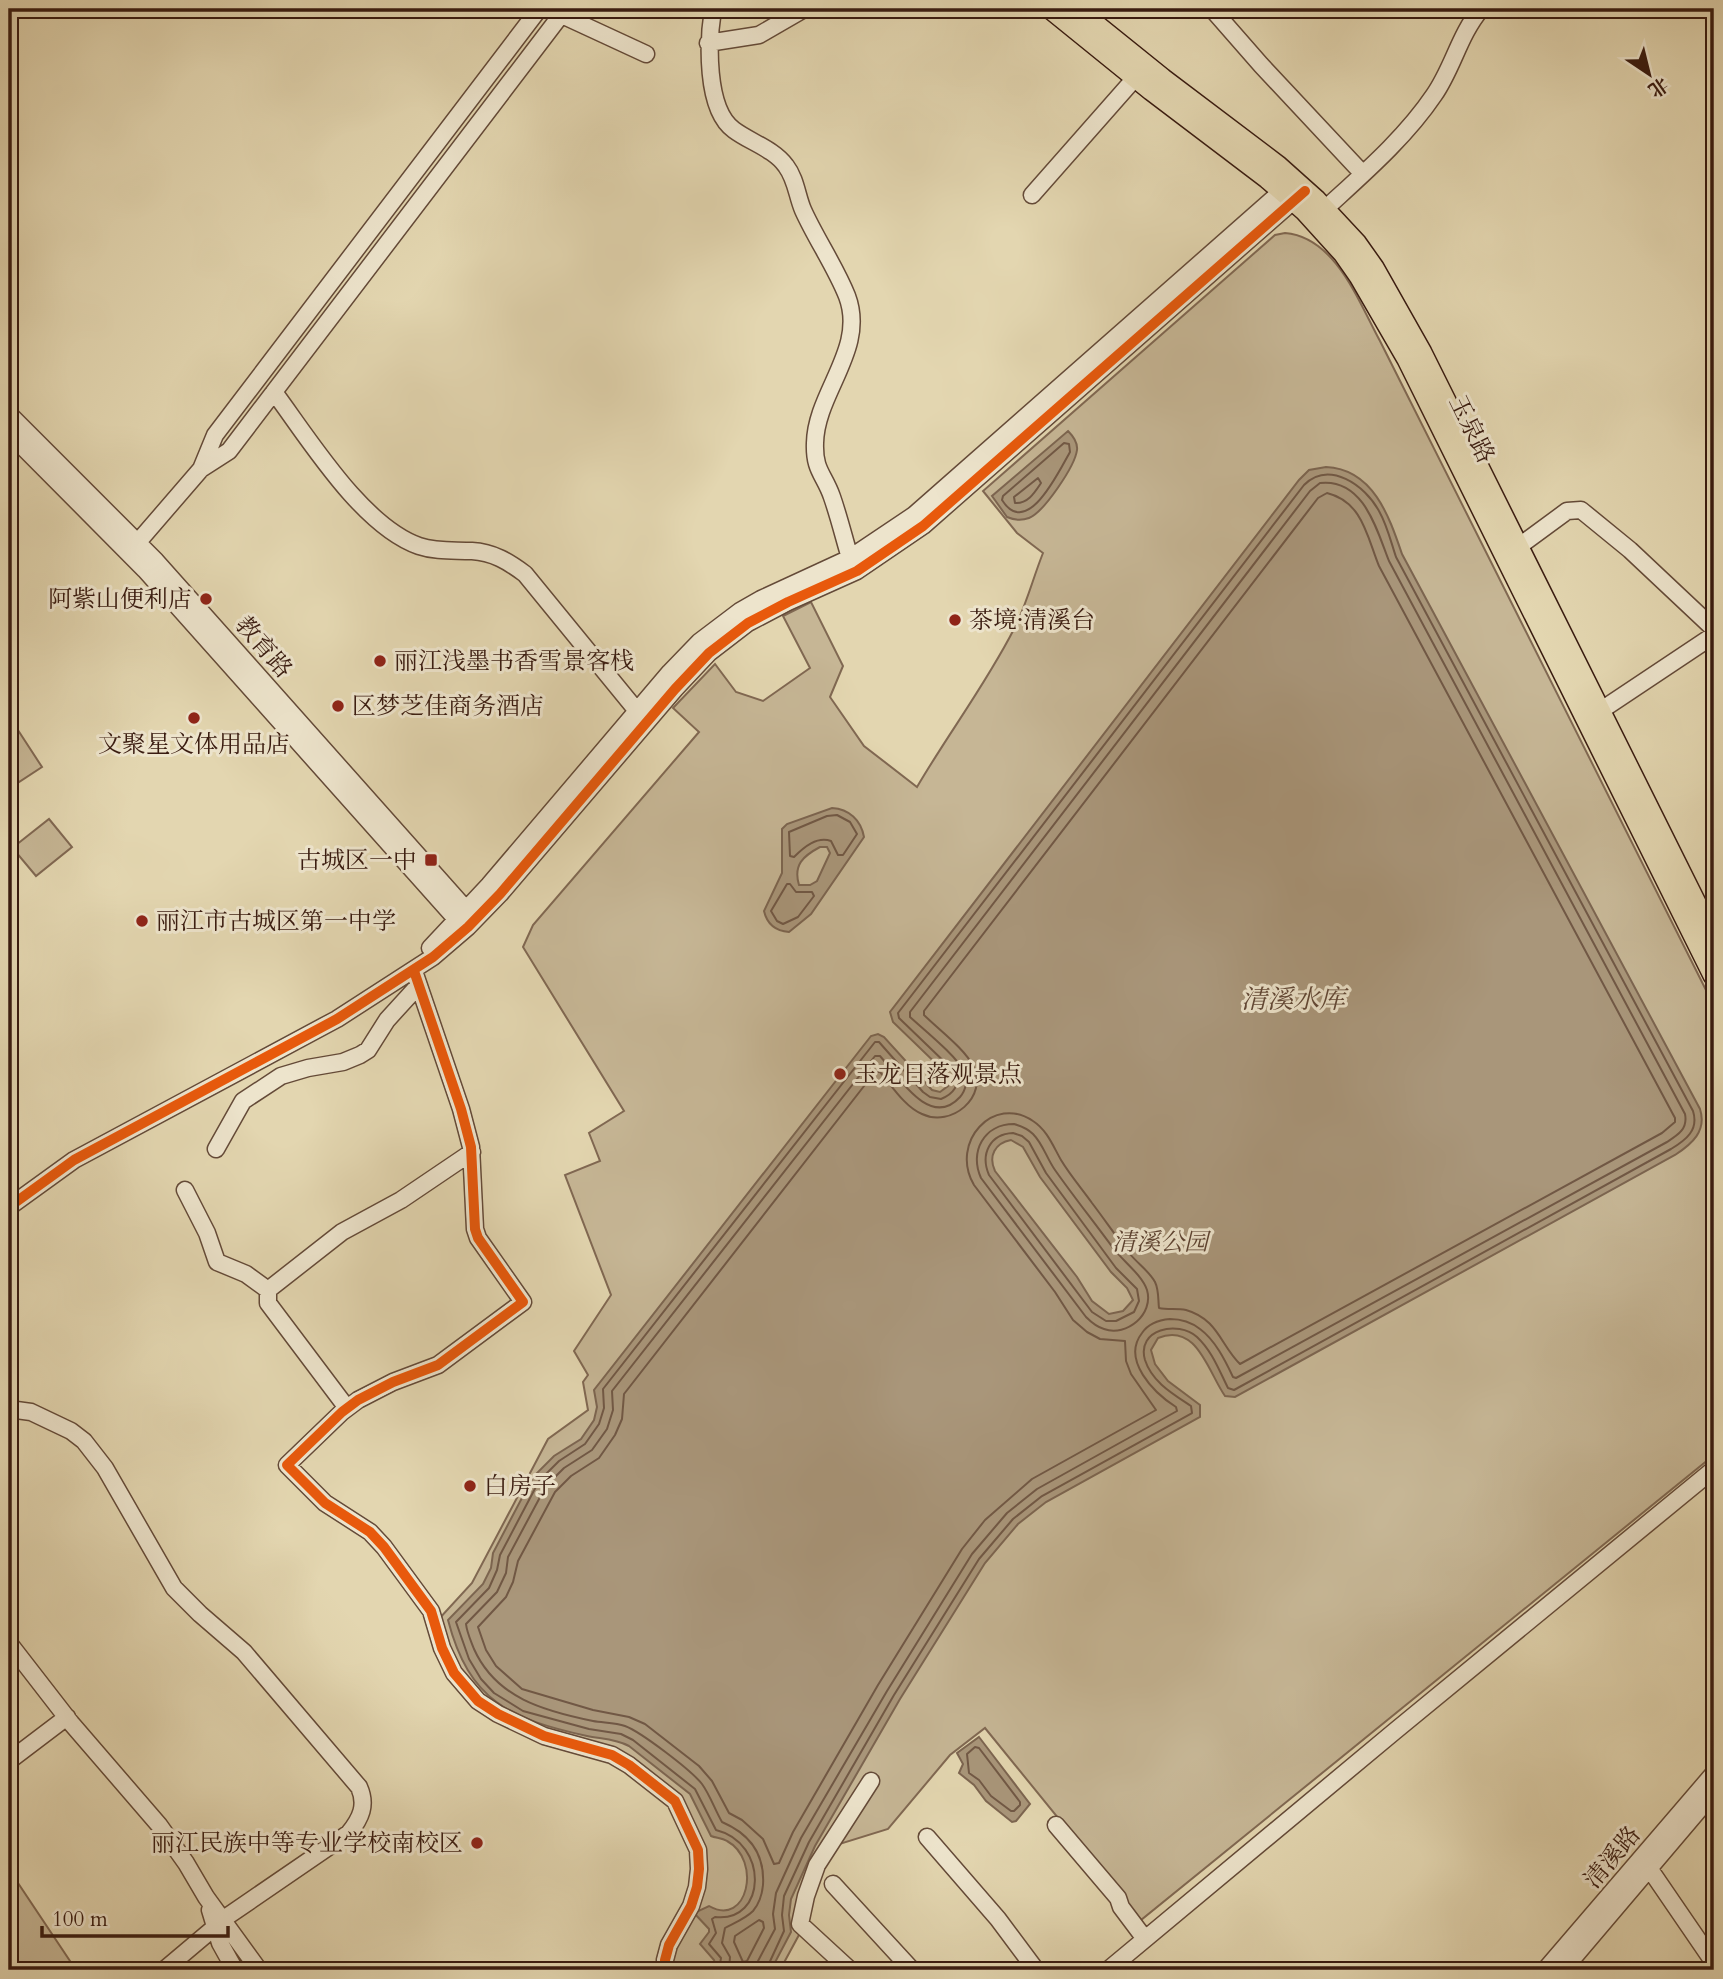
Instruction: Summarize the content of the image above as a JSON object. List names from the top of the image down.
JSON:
{
  "streets": {
    "main road": ["玉泉路"],
    "street": ["教育路", "清溪路"]
  },
  "water": ["清溪水库"],
  "parks": ["清溪公园"],
  "places": {
    "other": [
      "阿紫山便利店",
      "茶境·清溪台",
      "丽江浅墨书香雪景客栈",
      "区梦芝佳商务酒店",
      "文聚星文体用品店",
      "丽江市古城区第一中学",
      "玉龙日落观景点",
      "白房子",
      "丽江民族中等专业学校南校区"
    ],
    "transit": ["古城区一中"]
  },
  "scale_bar": "100 m",
  "north": "bottom right"
}
